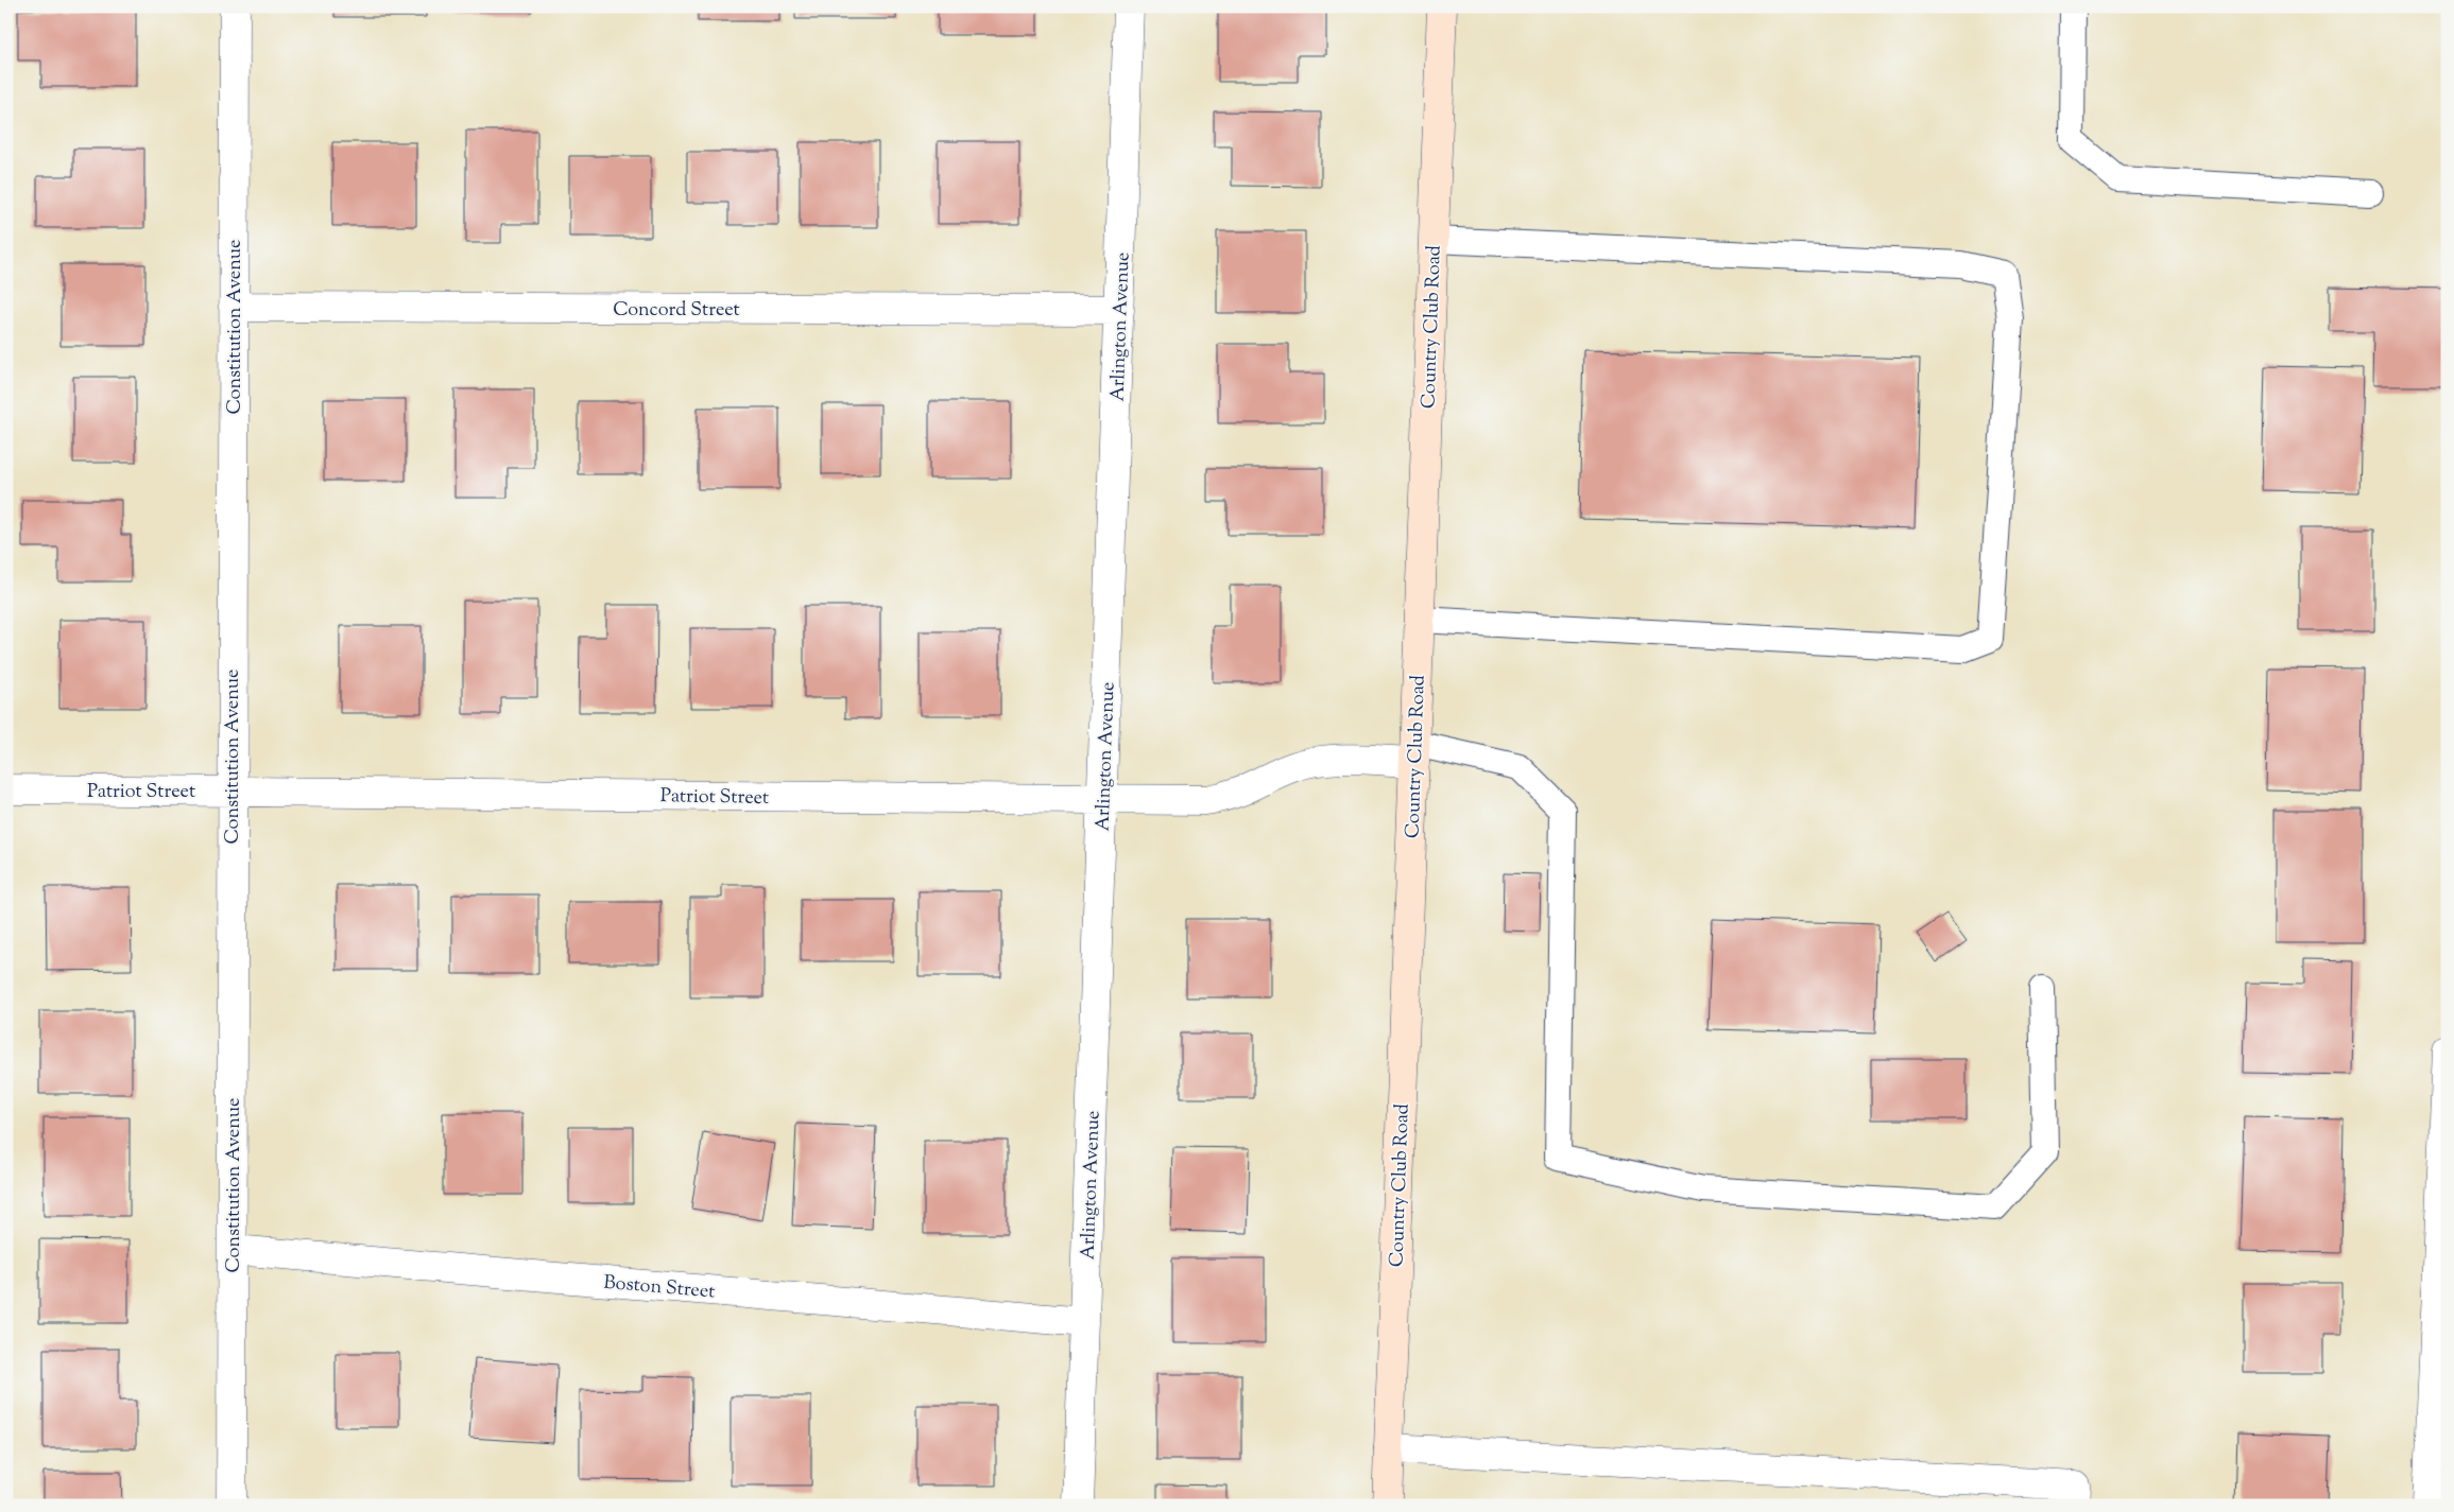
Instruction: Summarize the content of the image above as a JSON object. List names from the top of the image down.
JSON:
{
  "streets": {
    "street": [
      "Concord Street",
      "Constitution Avenue",
      "Arlington Avenue",
      "Country Club Road",
      "Patriot Street",
      "Boston Street"
    ]
  },
  "crossings": [
    ["Concord Street", "Constitution Avenue"],
    ["Concord Street", "Arlington Avenue"],
    ["Constitution Avenue", "Patriot Street"],
    ["Constitution Avenue", "Boston Street"],
    ["Arlington Avenue", "Patriot Street"],
    ["Arlington Avenue", "Boston Street"],
    ["Country Club Road", "Patriot Street"]
  ]
}
